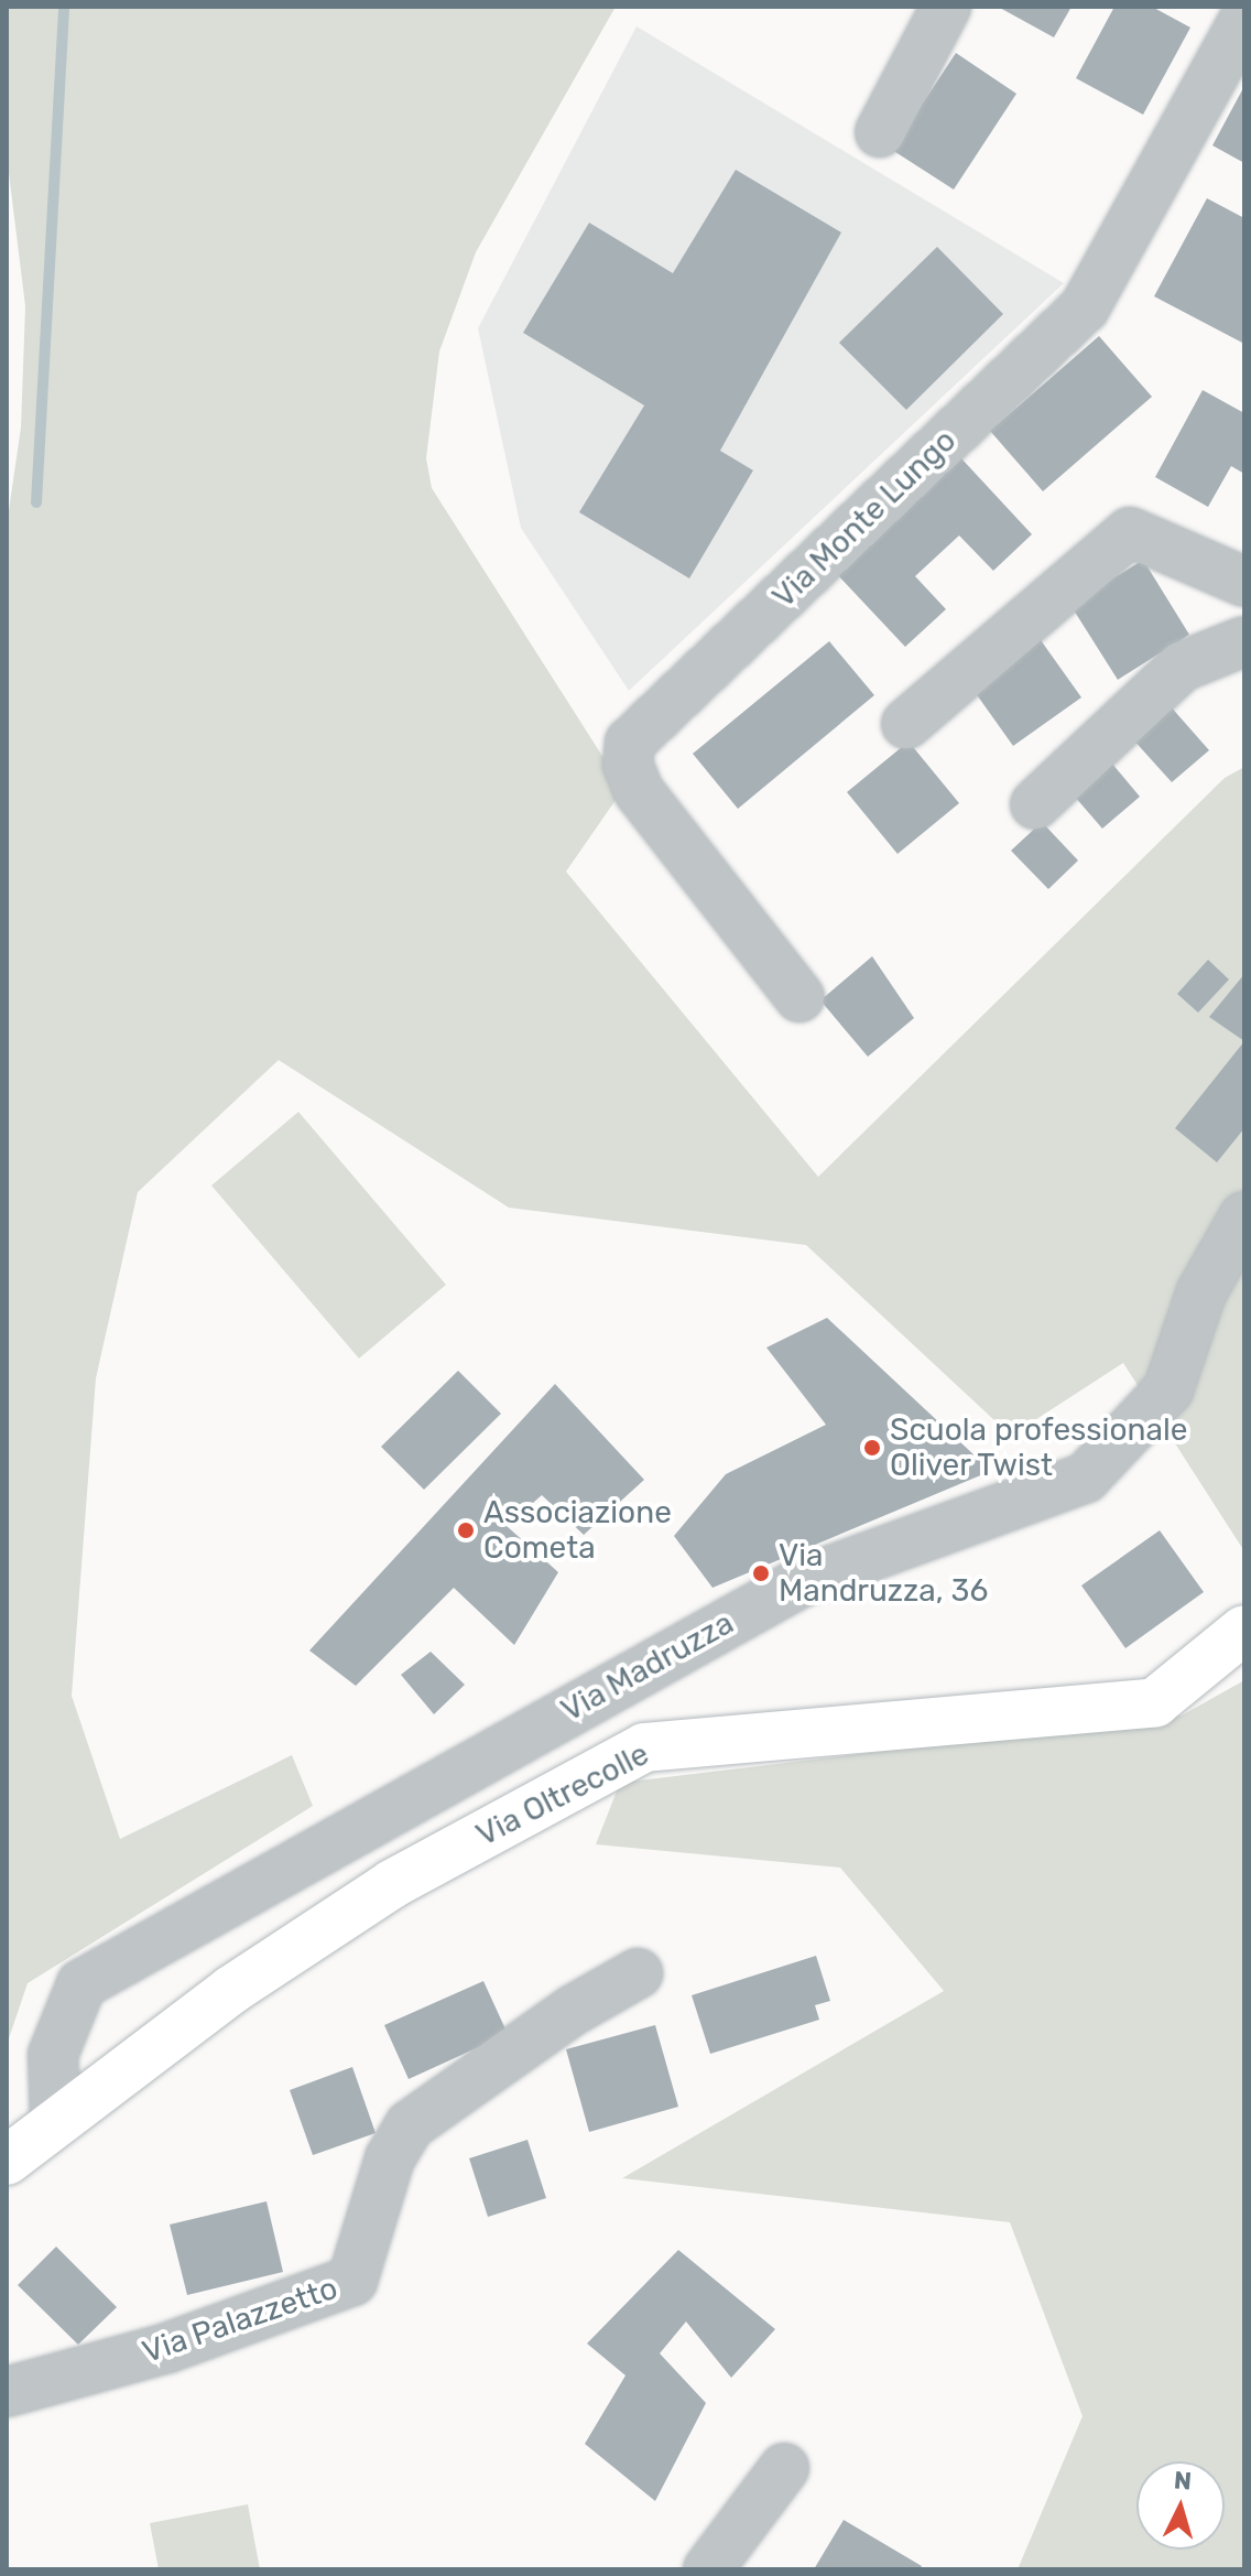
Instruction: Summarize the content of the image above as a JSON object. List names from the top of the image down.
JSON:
{
  "streets": {
    "main road": ["Via Oltrecolle"],
    "street": ["Via Monte Lungo", "Via Madruzza", "Via Palazzetto"]
  },
  "crossings": [
    ["Via Madruzza", "Via Oltrecolle"]
  ],
  "places": ["Scuola professionale Oliver Twist", "Associazione Cometa", "Via Mandruzza, 36"],
  "north": "top"
}
